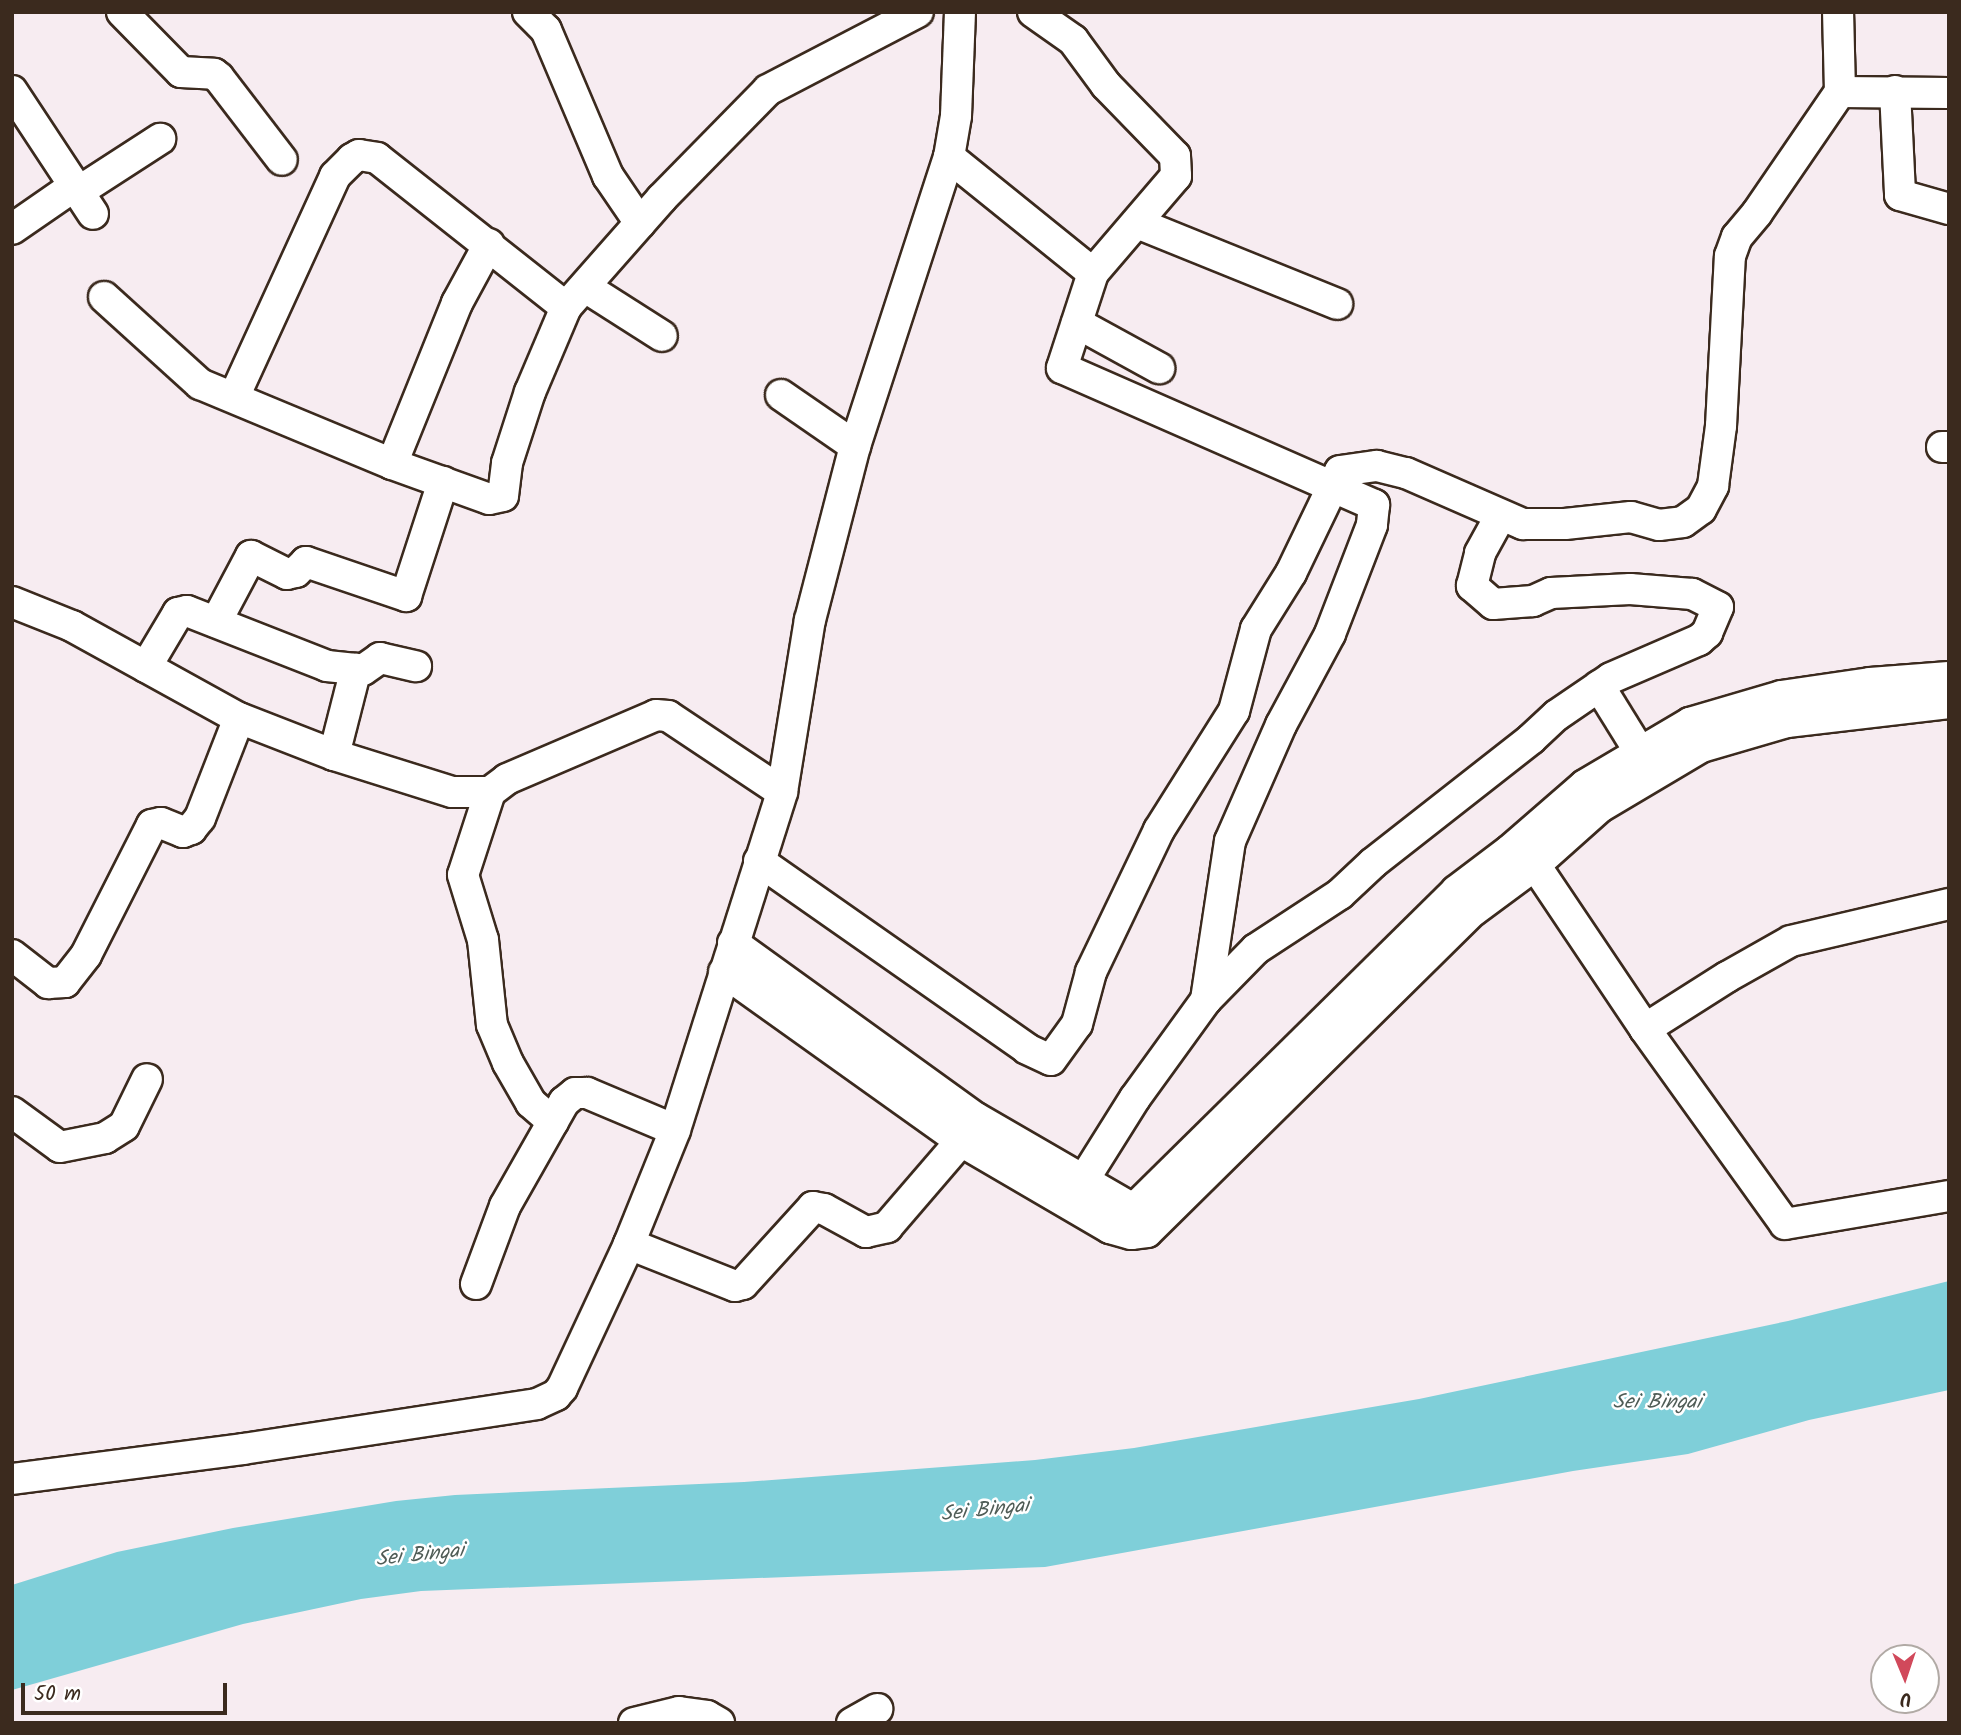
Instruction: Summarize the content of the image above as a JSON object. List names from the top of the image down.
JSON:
{
  "water": ["Sei Bingai"],
  "scale_bar": "50 m",
  "north": "bottom"
}
